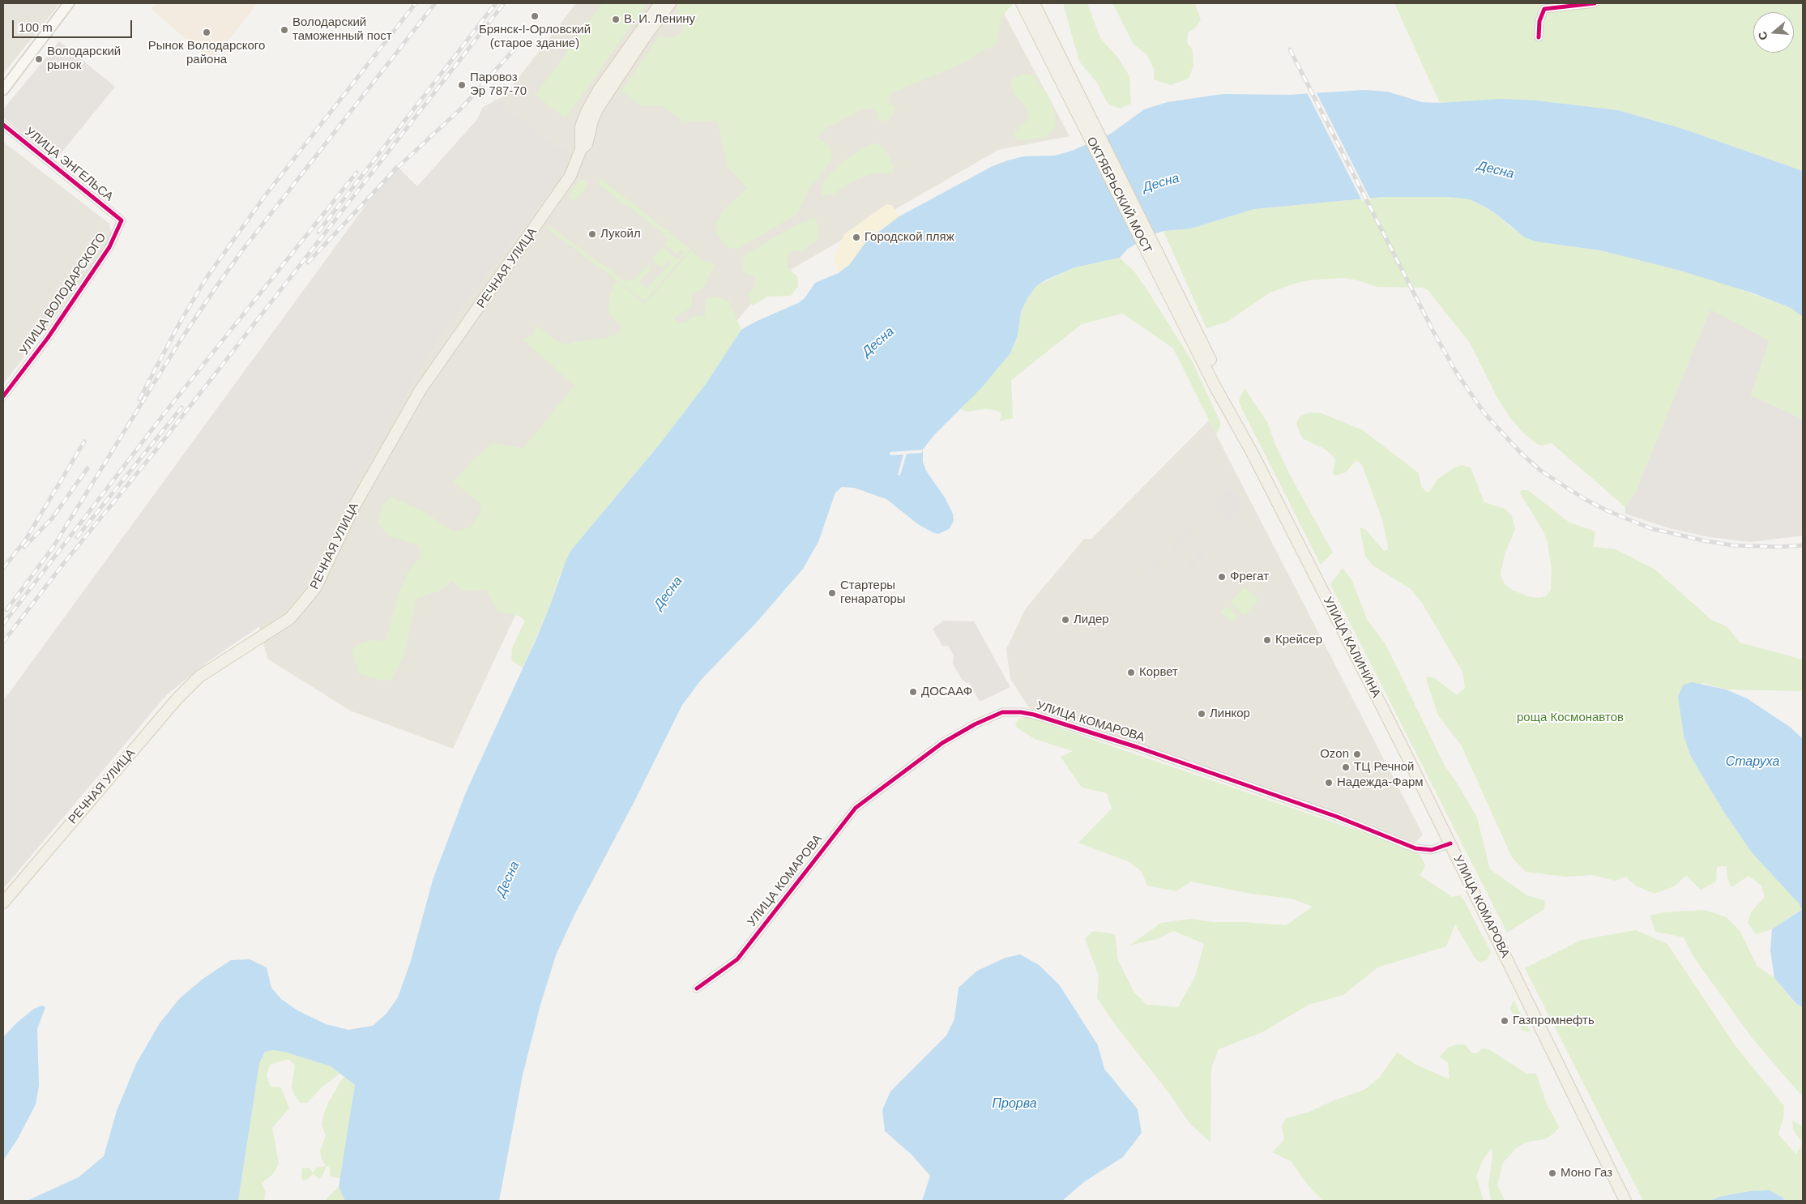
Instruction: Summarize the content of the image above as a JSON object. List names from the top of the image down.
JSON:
{
  "streets": {
    "main road": [
      "ОКТЯБРЬСКИЙ МОСТ",
      "РЕЧНАЯ УЛИЦА",
      "УЛИЦА КАЛИНИНА",
      "УЛИЦА КОМАРОВА"
    ],
    "street": ["УЛИЦА ЭНГЕЛЬСА", "УЛИЦА ВОЛОДАРСКОГО"]
  },
  "crossings": [
    ["УЛИЦА ЭНГЕЛЬСА", "УЛИЦА ВОЛОДАРСКОГО"],
    ["ОКТЯБРЬСКИЙ МОСТ", "УЛИЦА КАЛИНИНА"],
    ["УЛИЦА КАЛИНИНА", "УЛИЦА КОМАРОВА"]
  ],
  "water": ["Десна", "Старуха", "Прорва"],
  "parks": ["роща Космонавтов"],
  "places": [
    "Брянск-I-Орловский (старое здание)",
    "В. И. Ленину",
    "Володарский таможенный пост",
    "Рынок Володарского района",
    "Володарский рынок",
    "Паровоз Эр 787-70",
    "Лукойл",
    "Городской пляж",
    "Фрегат",
    "Стартеры генараторы",
    "Лидер",
    "Крейсер",
    "Корвет",
    "ДОСААФ",
    "Линкор",
    "Ozon",
    "ТЦ Речной",
    "Надежда-Фарм",
    "Газпромнефть",
    "Моно Газ"
  ],
  "scale_bar": "100 m",
  "north": "left"
}
